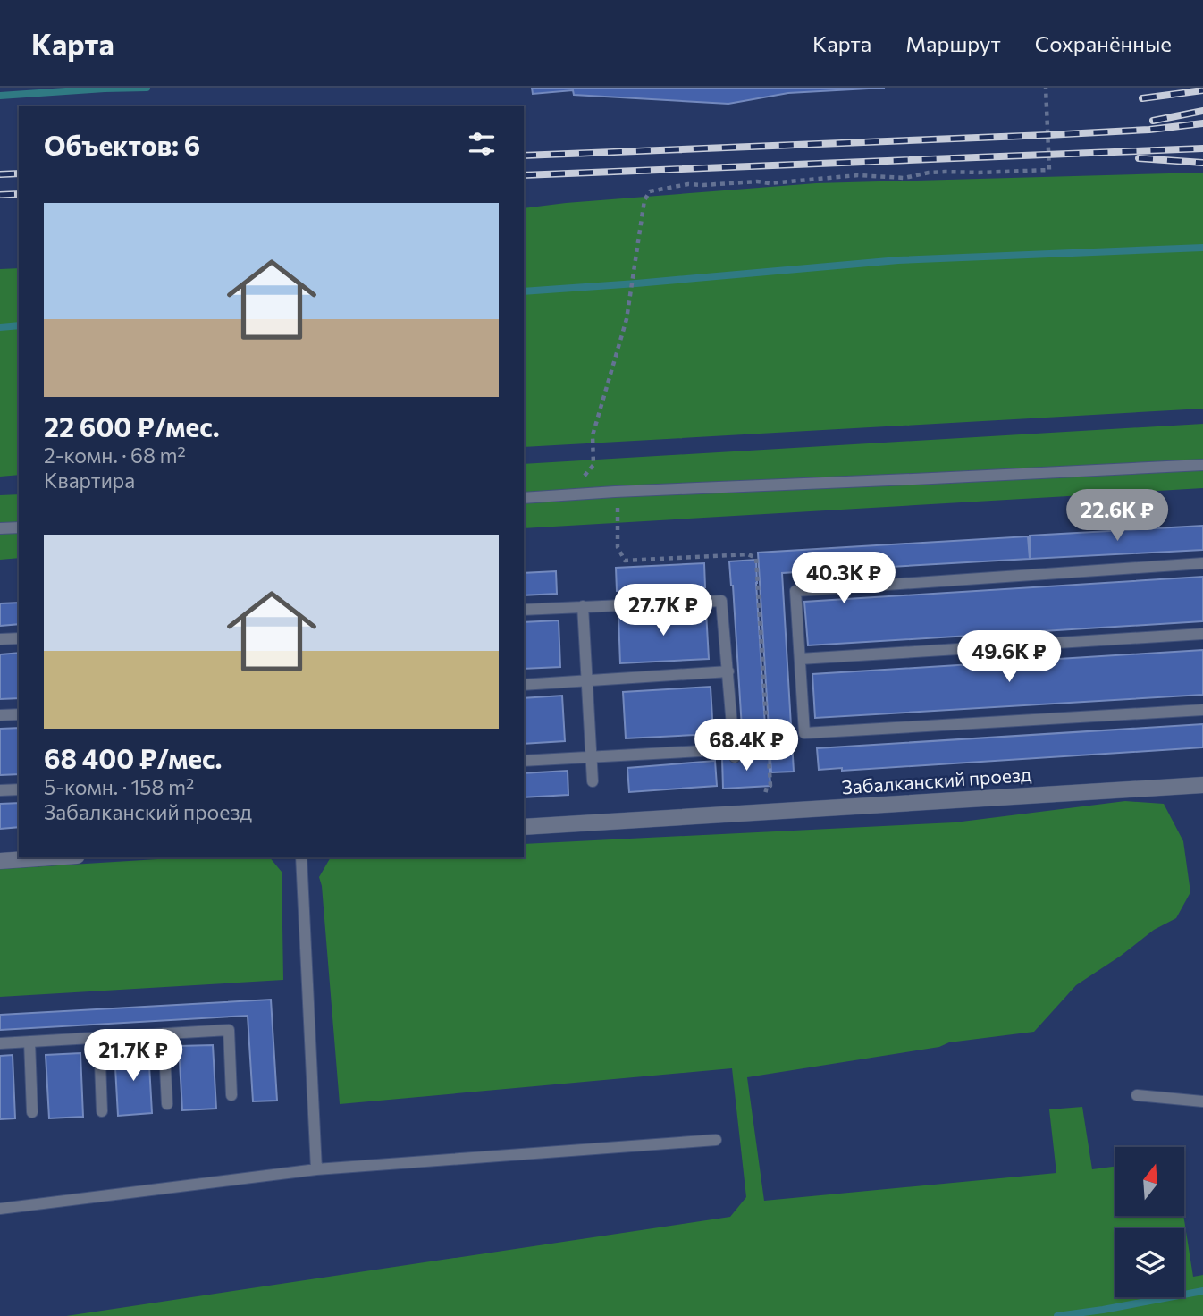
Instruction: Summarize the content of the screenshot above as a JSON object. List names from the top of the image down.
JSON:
{
  "streets": {
    "street": ["Забалканский проезд"]
  },
  "north": "top",
  "page": {
    "header": "Карта",
    "nav": ["Карта", "Маршрут", "Сохранённые"],
    "heading": "Объектов: 6",
    "list": [
      {
        "name": "22 600 ₽/мес.",
        "note": "2-комн. · 68 m² · Квартира"
      },
      {
        "name": "68 400 ₽/мес.",
        "note": "5-комн. · 158 m² · Забалканский проезд"
      }
    ],
    "price": [
      "22.6K ₽",
      "40.3K ₽",
      "27.7K ₽",
      "49.6K ₽",
      "68.4K ₽",
      "21.7K ₽"
    ]
  }
}
